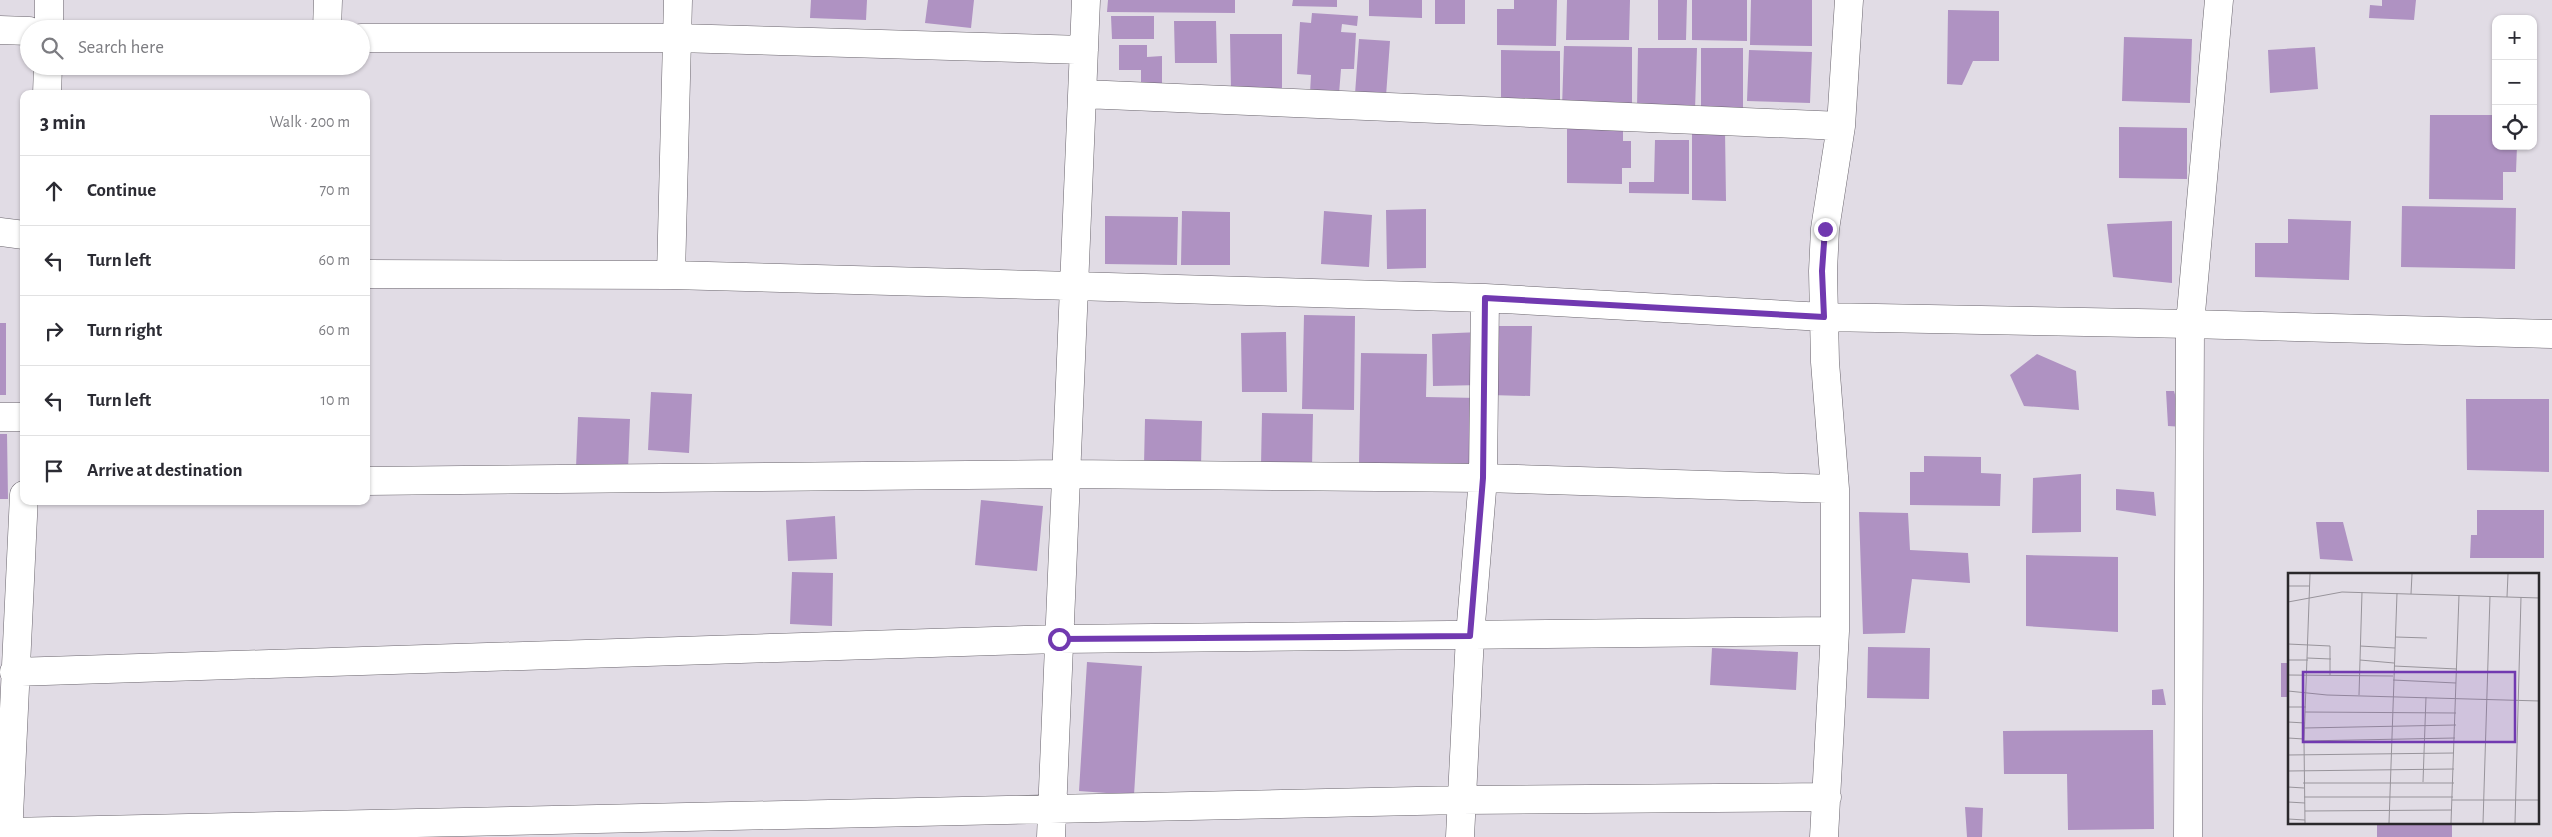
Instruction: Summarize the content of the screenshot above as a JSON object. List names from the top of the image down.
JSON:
{
  "page": {
    "map_buttons": ["+", "−"],
    "search": "Search here",
    "heading": ["3 min", "Walk · 200 m"],
    "list": [
      ["Continue", "70 m"],
      ["Turn left", "60 m"],
      ["Turn right", "60 m"],
      ["Turn left", "10 m"],
      "Arrive at destination"
    ]
  }
}
